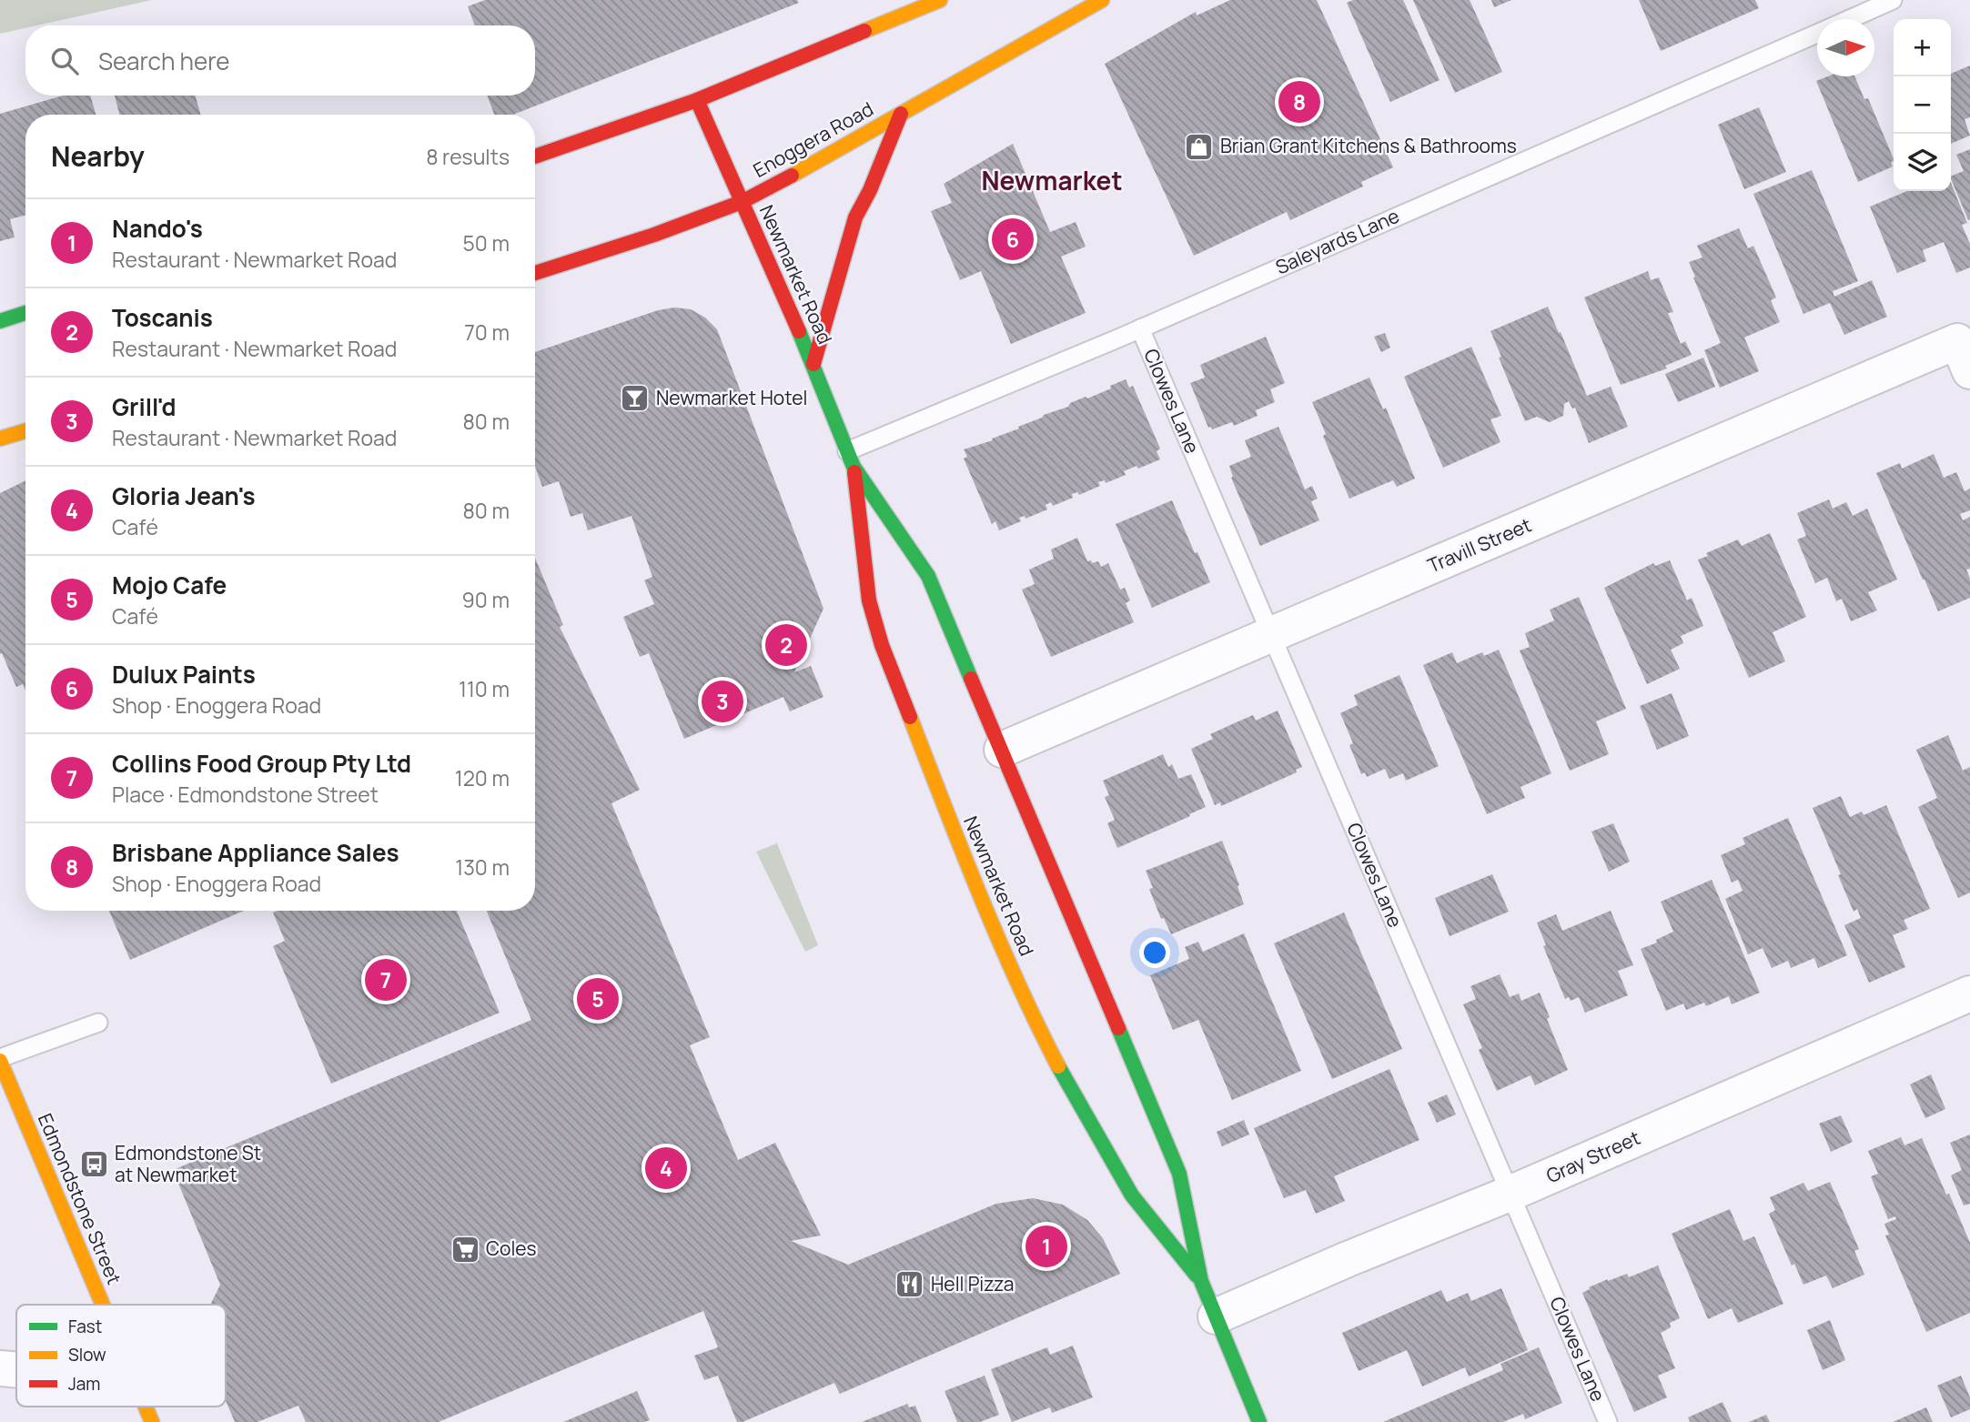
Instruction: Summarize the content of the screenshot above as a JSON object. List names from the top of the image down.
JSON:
{
  "streets": {
    "main road": ["Enoggera Road", "Newmarket Road", "Edmondstone Street"],
    "street": ["Travill Street", "Gray Street"],
    "lane": ["Saleyards Lane", "Clowes Lane"]
  },
  "crossings": [
    ["Enoggera Road", "Newmarket Road"],
    ["Saleyards Lane", "Newmarket Road"],
    ["Saleyards Lane", "Clowes Lane"],
    ["Newmarket Road", "Travill Street"],
    ["Newmarket Road", "Gray Street"],
    ["Clowes Lane", "Travill Street"],
    ["Clowes Lane", "Gray Street"]
  ],
  "districts": ["Newmarket"],
  "places": {
    "shop": ["Brian Grant Kitchens & Bathrooms"],
    "bar": ["Newmarket Hotel"],
    "bus stop": ["Edmondstone St at Newmarket"],
    "supermarket": ["Coles"],
    "restaurant": ["Hell Pizza"]
  },
  "legend": ["Fast", "Slow", "Jam"],
  "north": "right",
  "page": {
    "map_buttons": ["+", "−"],
    "search": "Search here",
    "pins": [
      "8",
      "6",
      "2",
      "3",
      "7",
      "5",
      "4",
      "1"
    ],
    "heading": ["Nearby", "8 results"],
    "list": [
      {
        "mark": "1",
        "name": "Nando's",
        "note": "Restaurant · Newmarket Road",
        "value": "50 m"
      },
      {
        "mark": "2",
        "name": "Toscanis",
        "note": "Restaurant · Newmarket Road",
        "value": "70 m"
      },
      {
        "mark": "3",
        "name": "Grill'd",
        "note": "Restaurant · Newmarket Road",
        "value": "80 m"
      },
      {
        "mark": "4",
        "name": "Gloria Jean's",
        "note": "Café",
        "value": "80 m"
      },
      {
        "mark": "5",
        "name": "Mojo Cafe",
        "note": "Café",
        "value": "90 m"
      },
      {
        "mark": "6",
        "name": "Dulux Paints",
        "note": "Shop · Enoggera Road",
        "value": "110 m"
      },
      {
        "mark": "7",
        "name": "Collins Food Group Pty Ltd",
        "note": "Place · Edmondstone Street",
        "value": "120 m"
      },
      {
        "mark": "8",
        "name": "Brisbane Appliance Sales",
        "note": "Shop · Enoggera Road",
        "value": "130 m"
      }
    ]
  }
}
